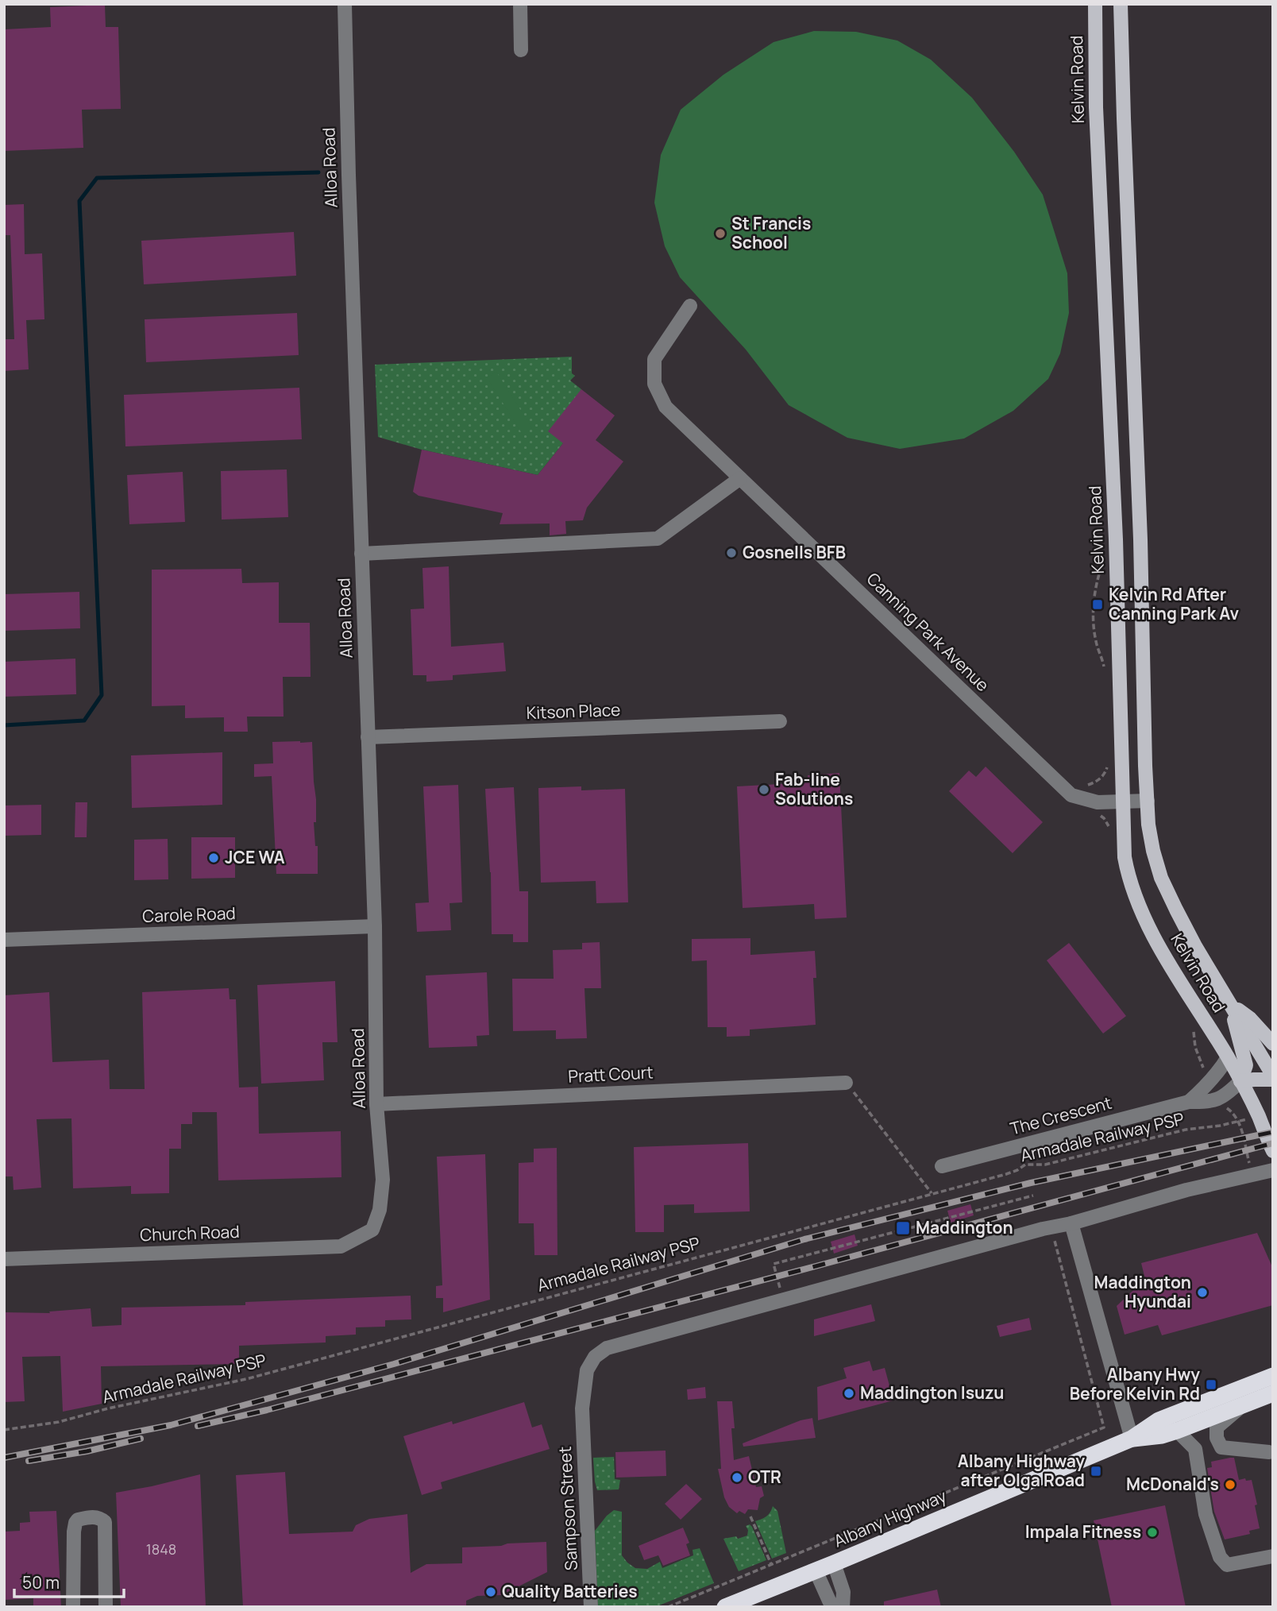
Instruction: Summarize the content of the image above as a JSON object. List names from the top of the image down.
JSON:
{
  "streets": {
    "highway": ["Albany Highway"],
    "main road": ["Kelvin Road"],
    "street": [
      "Alloa Road",
      "Canning Park Avenue",
      "Kitson Place",
      "Carole Road",
      "Pratt Court",
      "The Crescent",
      "Church Road",
      "Sampson Street"
    ],
    "path": ["Armadale Railway PSP"]
  },
  "crossings": [
    ["Kelvin Road", "Canning Park Avenue"],
    ["Kelvin Road", "The Crescent"],
    ["Alloa Road", "Kitson Place"],
    ["Alloa Road", "Carole Road"],
    ["Alloa Road", "Pratt Court"],
    ["Alloa Road", "Church Road"]
  ],
  "places": {
    "other": [
      "St Francis School",
      "Gosnells BFB",
      "Fab-line Solutions",
      "JCE WA",
      "Maddington Hyundai",
      "Maddington Isuzu",
      "OTR",
      "McDonald's",
      "Impala Fitness",
      "Quality Batteries"
    ],
    "transit": [
      "Kelvin Rd After Canning Park Av",
      "Maddington",
      "Albany Hwy Before Kelvin Rd",
      "Albany Highway after Olga Road"
    ]
  },
  "house_numbers": ["1848"],
  "scale_bar": "50 m"
}
